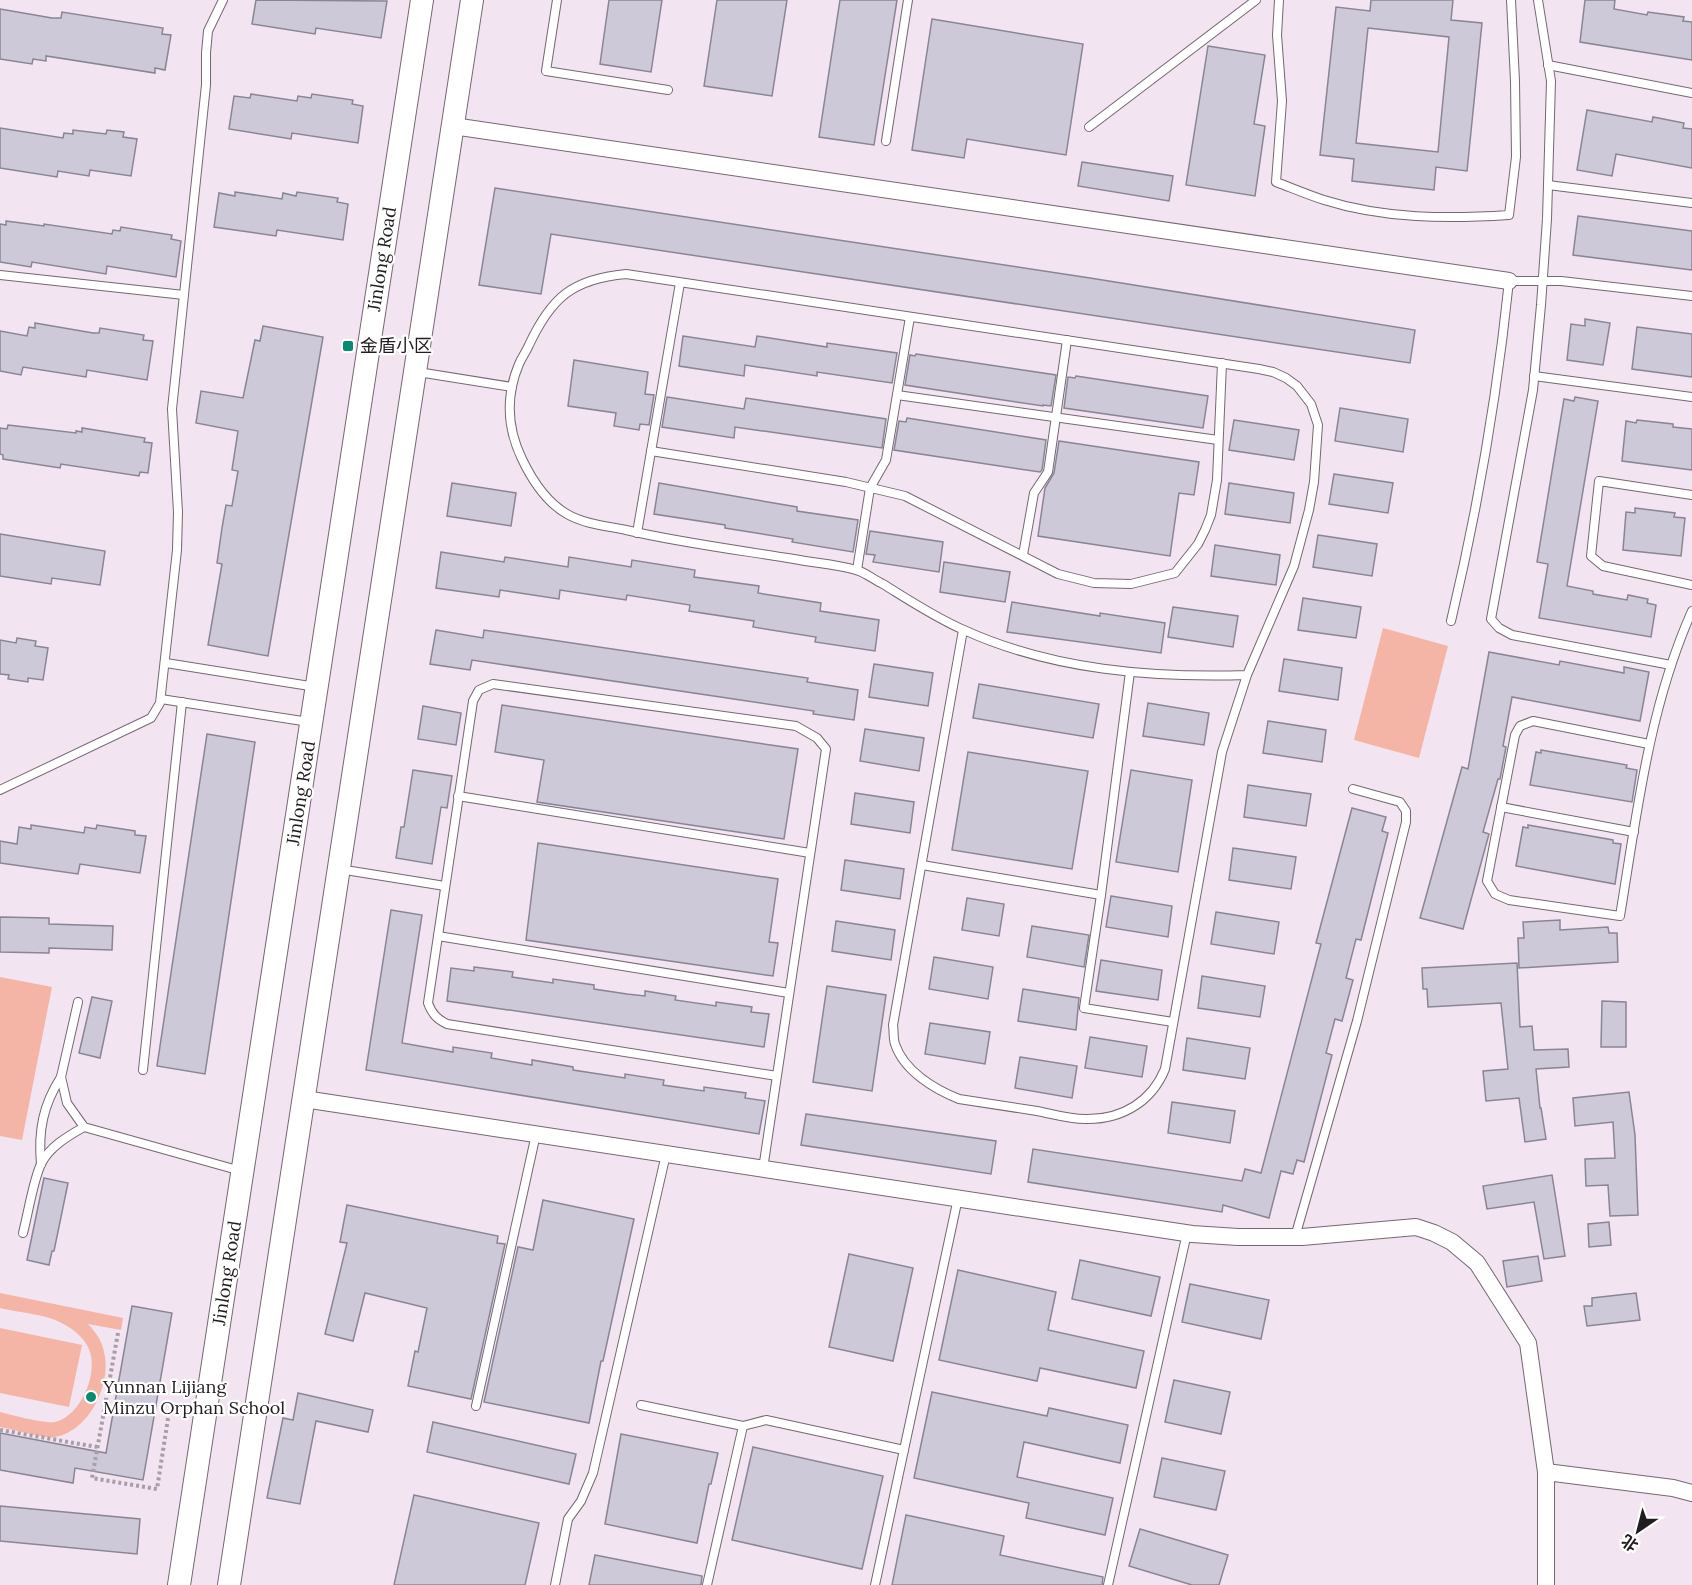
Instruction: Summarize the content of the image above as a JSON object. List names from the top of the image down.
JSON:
{
  "streets": {
    "main road": ["Jinlong Road"]
  },
  "places": {
    "transit": ["金盾小区"],
    "other": ["Yunnan Lijiang Minzu Orphan School"]
  },
  "north": "bottom left"
}
